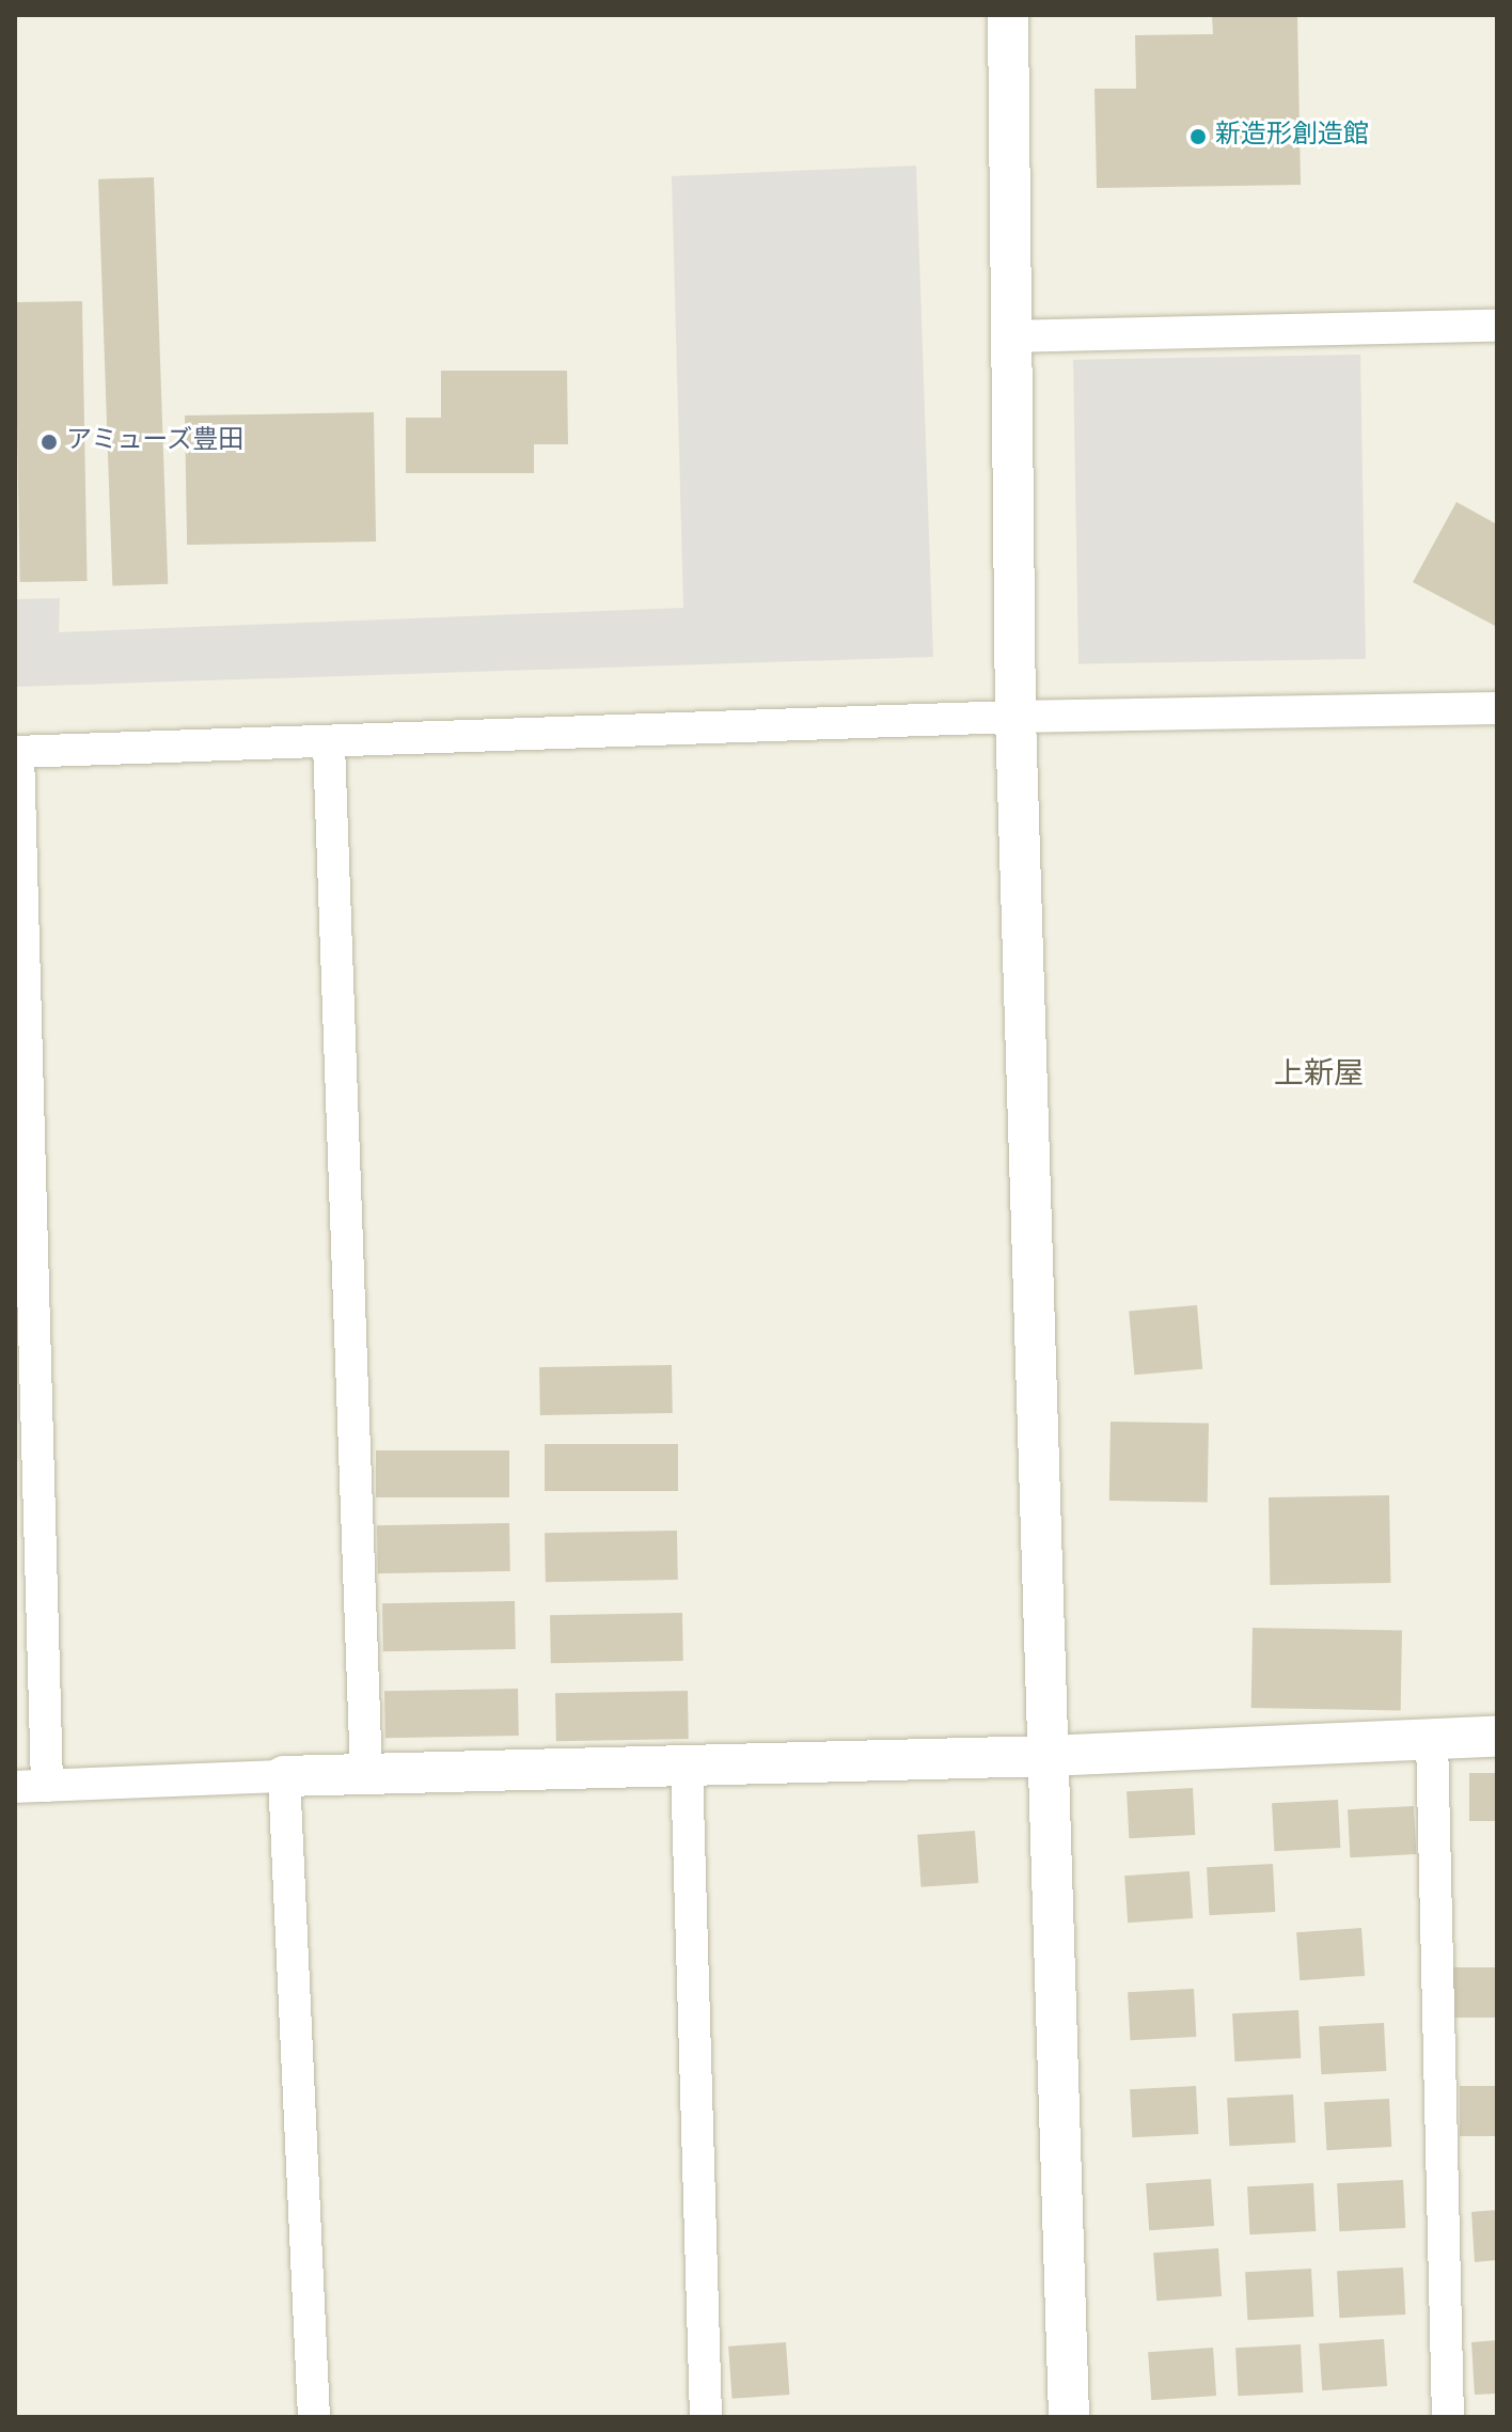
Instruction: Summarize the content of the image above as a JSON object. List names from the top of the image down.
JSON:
{
  "districts": ["上新屋"],
  "places": ["新造形創造館", "アミューズ豊田"]
}
